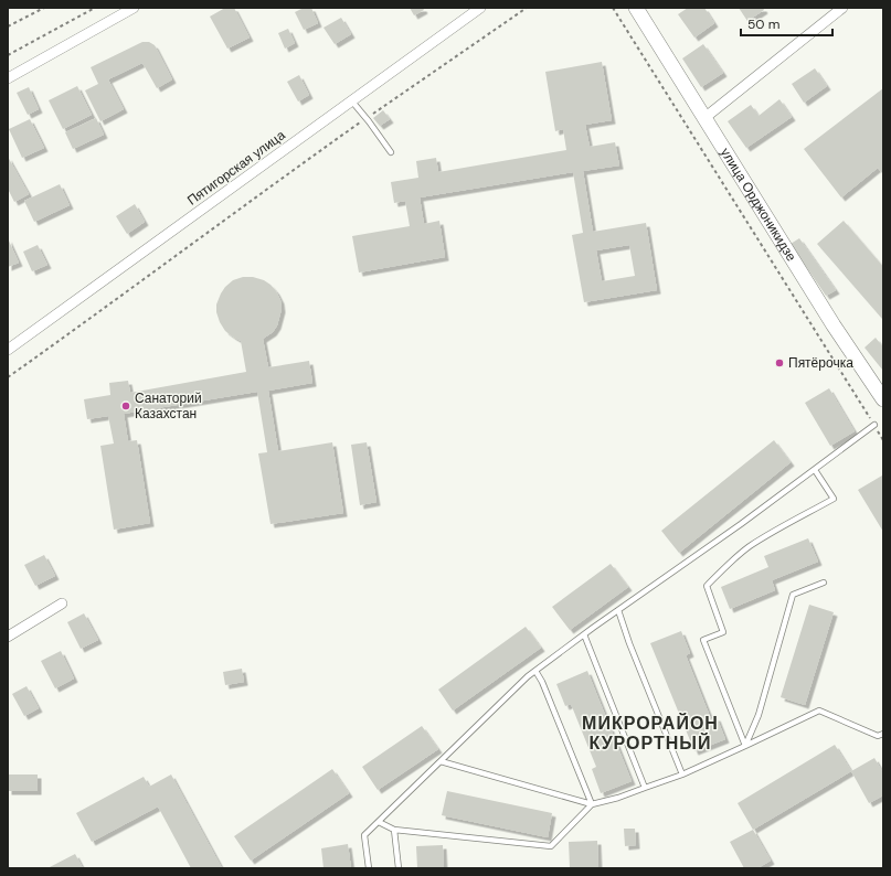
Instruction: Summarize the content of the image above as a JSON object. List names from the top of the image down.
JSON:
{
  "streets": {
    "main road": ["улица Орджоникидзе"],
    "street": ["Пятигорская улица"]
  },
  "districts": ["МИКРОРАЙОН КУРОРТНЫЙ"],
  "places": ["Пятёрочка", "Санаторий Казахстан"],
  "scale_bar": "50 m"
}
